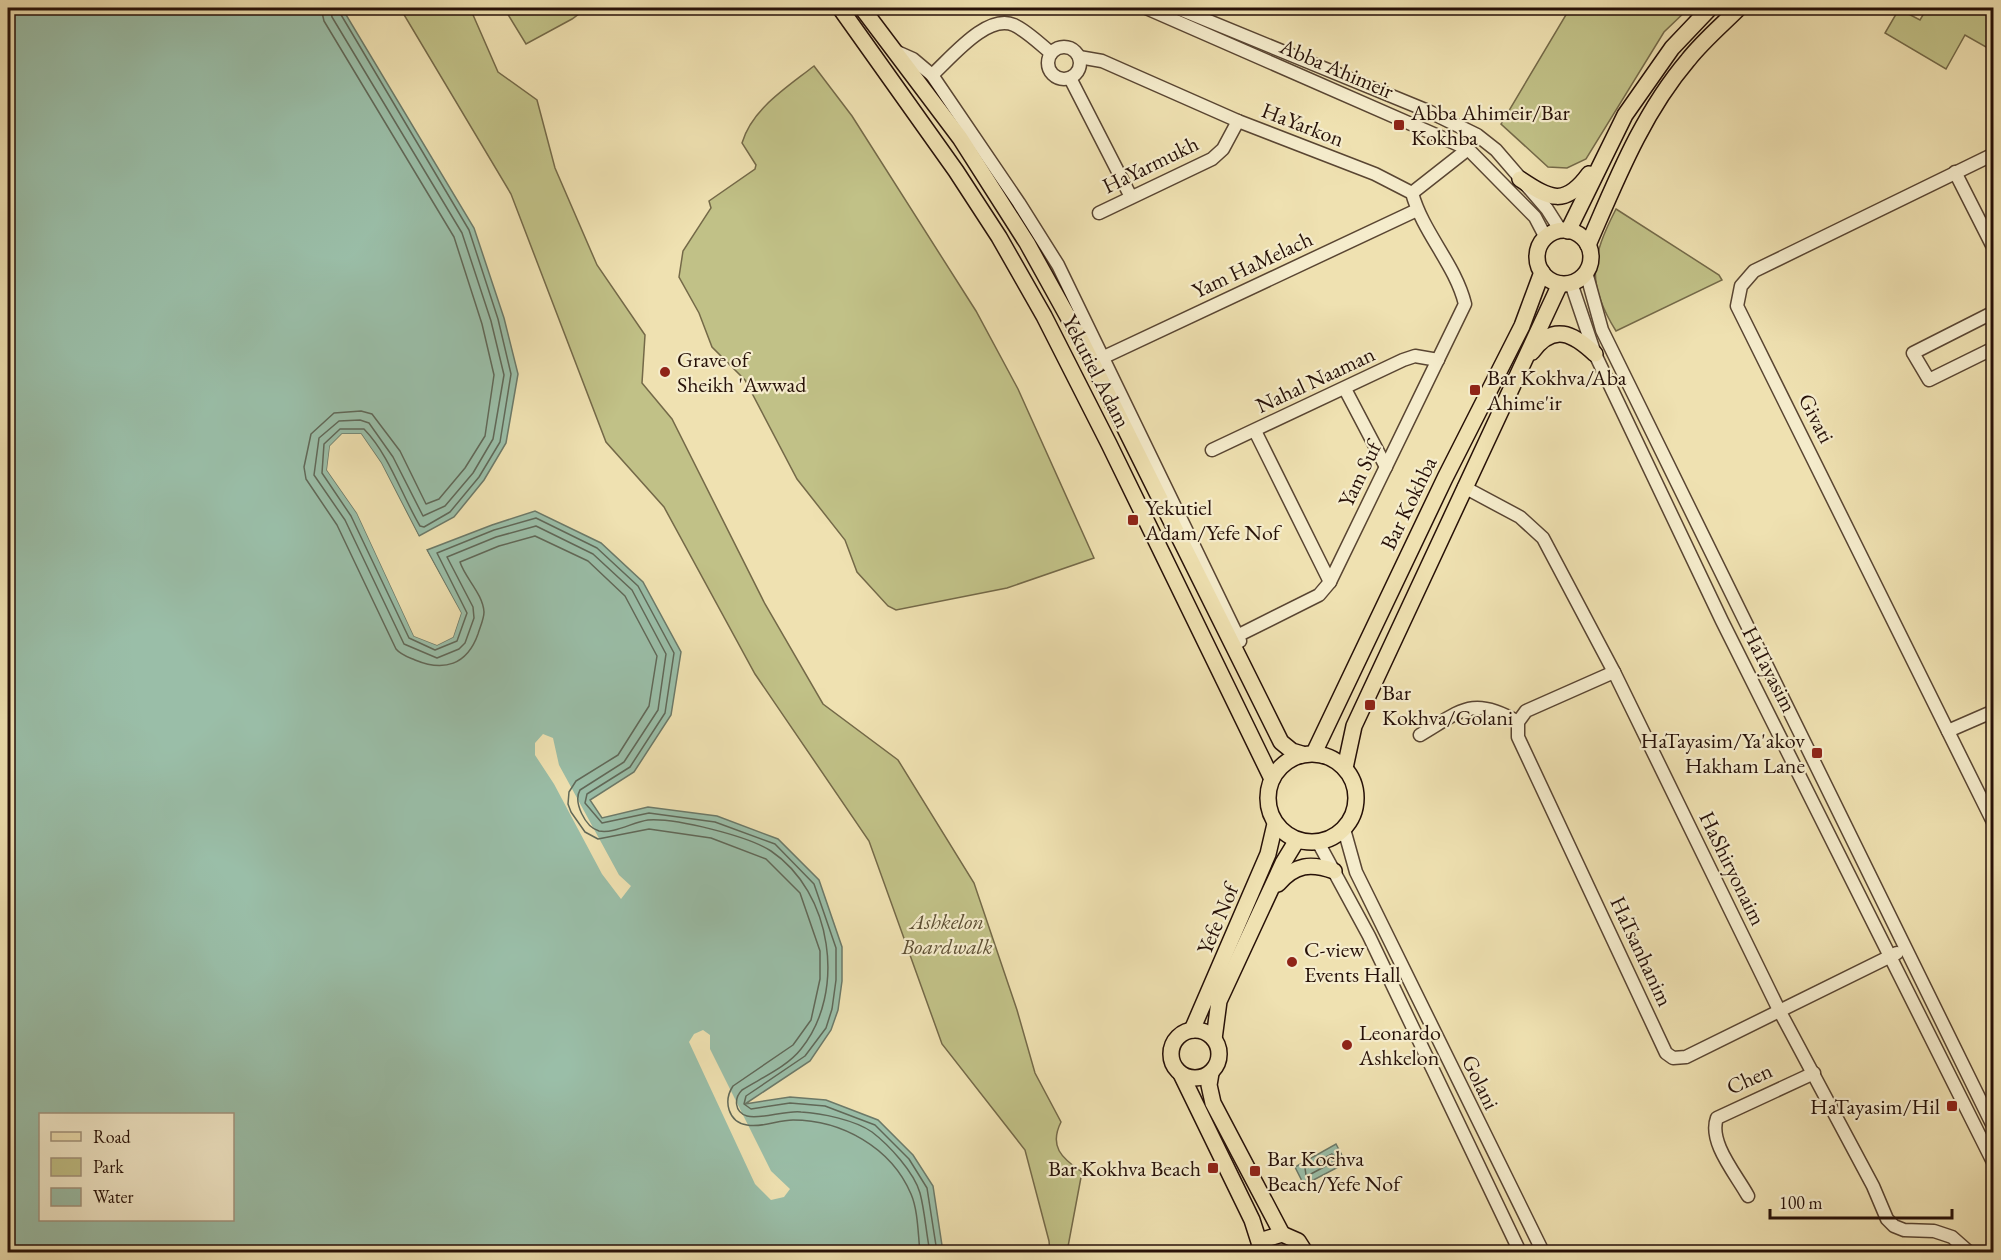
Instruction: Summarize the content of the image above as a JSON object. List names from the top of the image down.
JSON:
{
  "streets": {
    "main road": ["Yekutiel Adam", "Bar Kokhba", "Yefe Nof"],
    "street": [
      "Abba Ahimeir",
      "HaYarkon",
      "HaYarmukh",
      "Yam HaMelach",
      "Nahal Naaman",
      "Givati",
      "Yam Suf",
      "HaTayasim",
      "HaShiryonaim",
      "HaTsanhanim",
      "Chen",
      "Golani"
    ]
  },
  "crossings": [
    ["Abba Ahimeir", "Bar Kokhba"],
    ["Abba Ahimeir", "HaTayasim"],
    ["HaYarkon", "HaYarmukh"],
    ["Yam HaMelach", "Yam Suf"],
    ["Yekutiel Adam", "Bar Kokhba"],
    ["Yekutiel Adam", "Yefe Nof"],
    ["Yekutiel Adam", "Golani"],
    ["Nahal Naaman", "Yam Suf"],
    ["Bar Kokhba", "HaTayasim"],
    ["Bar Kokhba", "HaShiryonaim"],
    ["Bar Kokhba", "Yefe Nof"],
    ["Bar Kokhba", "Golani"],
    ["HaTayasim", "HaTsanhanim"],
    ["HaShiryonaim", "HaTsanhanim"],
    ["HaShiryonaim", "Chen"],
    ["Yefe Nof", "Golani"]
  ],
  "parks": ["Ashkelon Boardwalk"],
  "places": {
    "transit": [
      "Abba Ahimeir/Bar Kokhba",
      "Bar Kokhva/Aba Ahime'ir",
      "Yekutiel Adam/Yefe Nof",
      "Bar Kokhva/Golani",
      "HaTayasim/Ya'akov Hakham Lane",
      "HaTayasim/Hil",
      "Bar Kokhva Beach",
      "Bar Kochva Beach/Yefe Nof"
    ],
    "other": ["Grave of Sheikh 'Awwad", "C-view Events Hall", "Leonardo Ashkelon"]
  },
  "legend": ["Road", "Park", "Water"],
  "scale_bar": "100 m"
}
